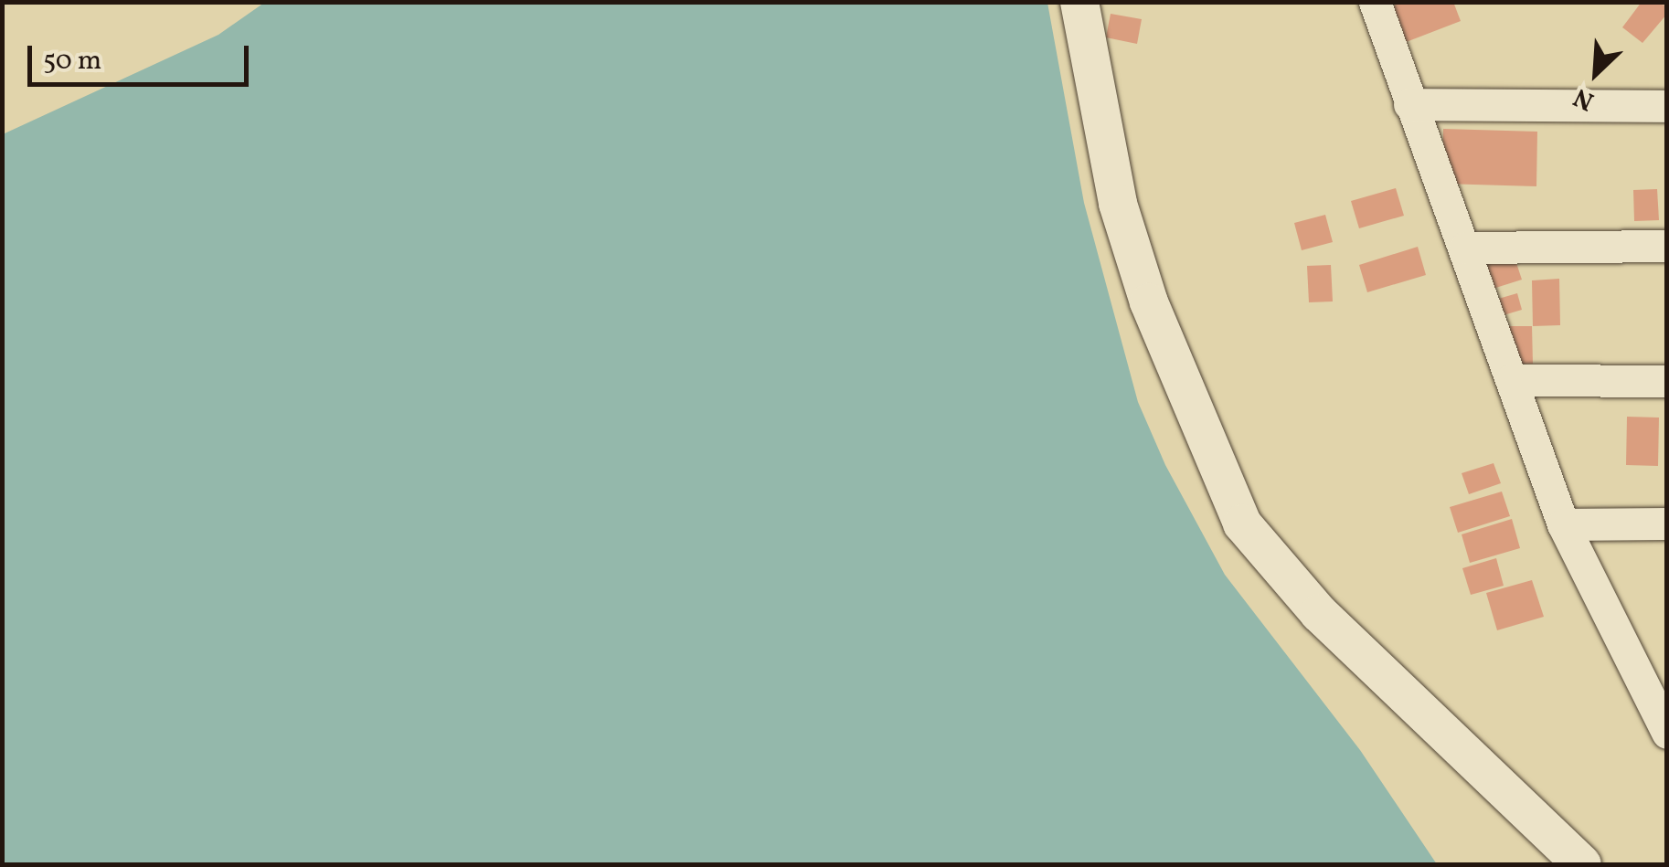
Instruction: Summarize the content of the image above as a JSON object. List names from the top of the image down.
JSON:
{
  "scale_bar": "50 m",
  "north": "bottom left"
}
